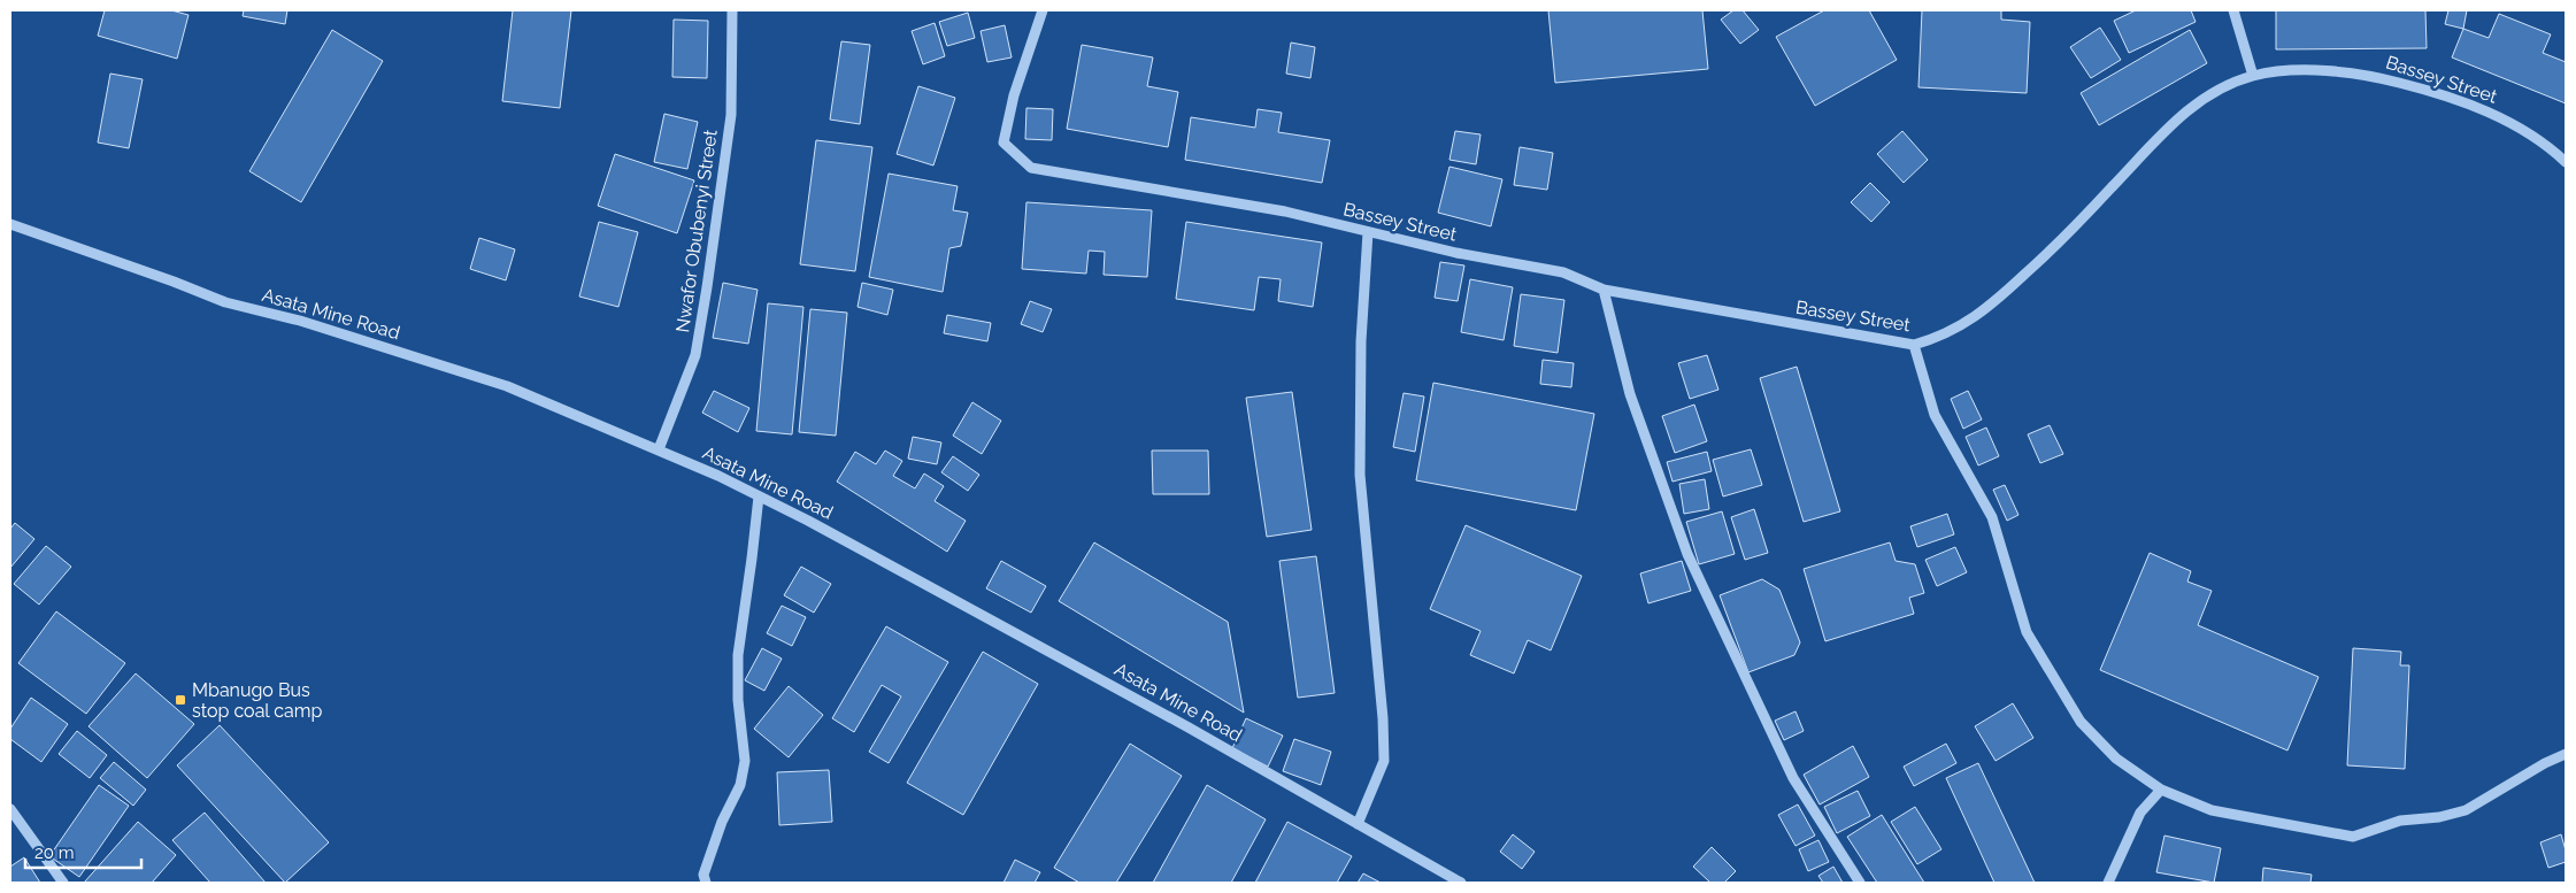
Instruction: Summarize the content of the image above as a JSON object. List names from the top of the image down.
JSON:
{
  "streets": {
    "street": ["Bassey Street", "Nwafor Obubenyi Street", "Asata Mine Road"]
  },
  "crossings": [
    ["Nwafor Obubenyi Street", "Asata Mine Road"]
  ],
  "places": {
    "transit": ["Mbanugo Bus stop coal camp"]
  },
  "scale_bar": "20 m"
}
